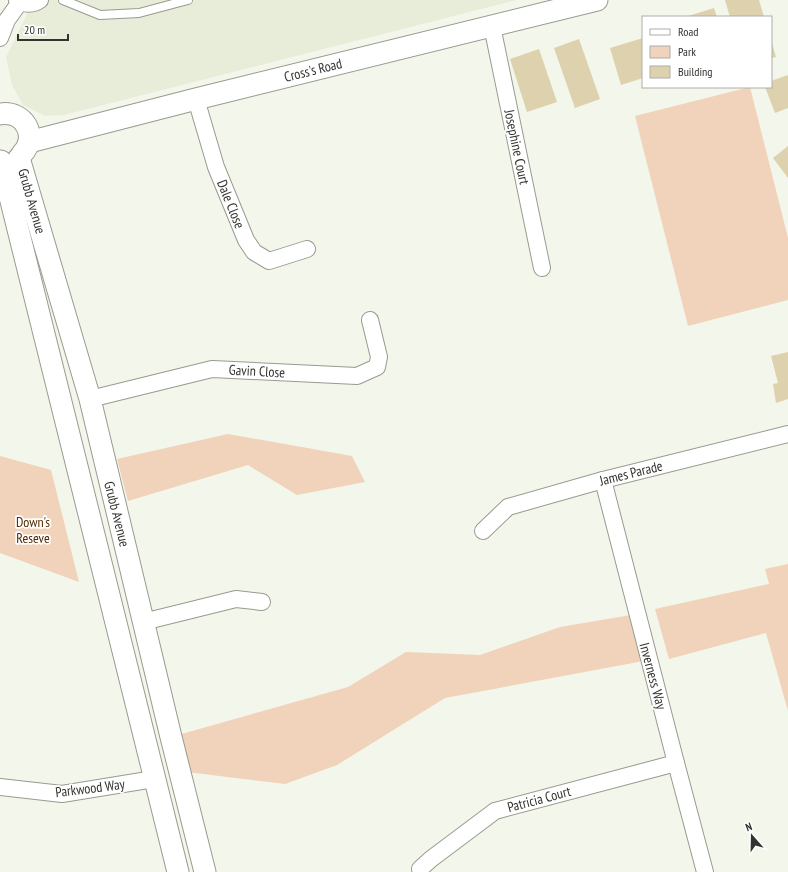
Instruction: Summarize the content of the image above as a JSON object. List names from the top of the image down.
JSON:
{
  "streets": {
    "street": [
      "Cross's Road",
      "Josephine Court",
      "Grubb Avenue",
      "Dale Close",
      "Gavin Close",
      "James Parade",
      "Inverness Way",
      "Parkwood Way",
      "Patricia Court"
    ]
  },
  "crossings": [
    ["Cross's Road", "Josephine Court"],
    ["Cross's Road", "Grubb Avenue"],
    ["Cross's Road", "Dale Close"],
    ["Grubb Avenue", "Gavin Close"],
    ["Grubb Avenue", "Parkwood Way"],
    ["James Parade", "Inverness Way"],
    ["Inverness Way", "Patricia Court"]
  ],
  "parks": ["Down's Reseve"],
  "legend": ["Road", "Park", "Building"],
  "scale_bar": "20 m",
  "north": "top"
}
